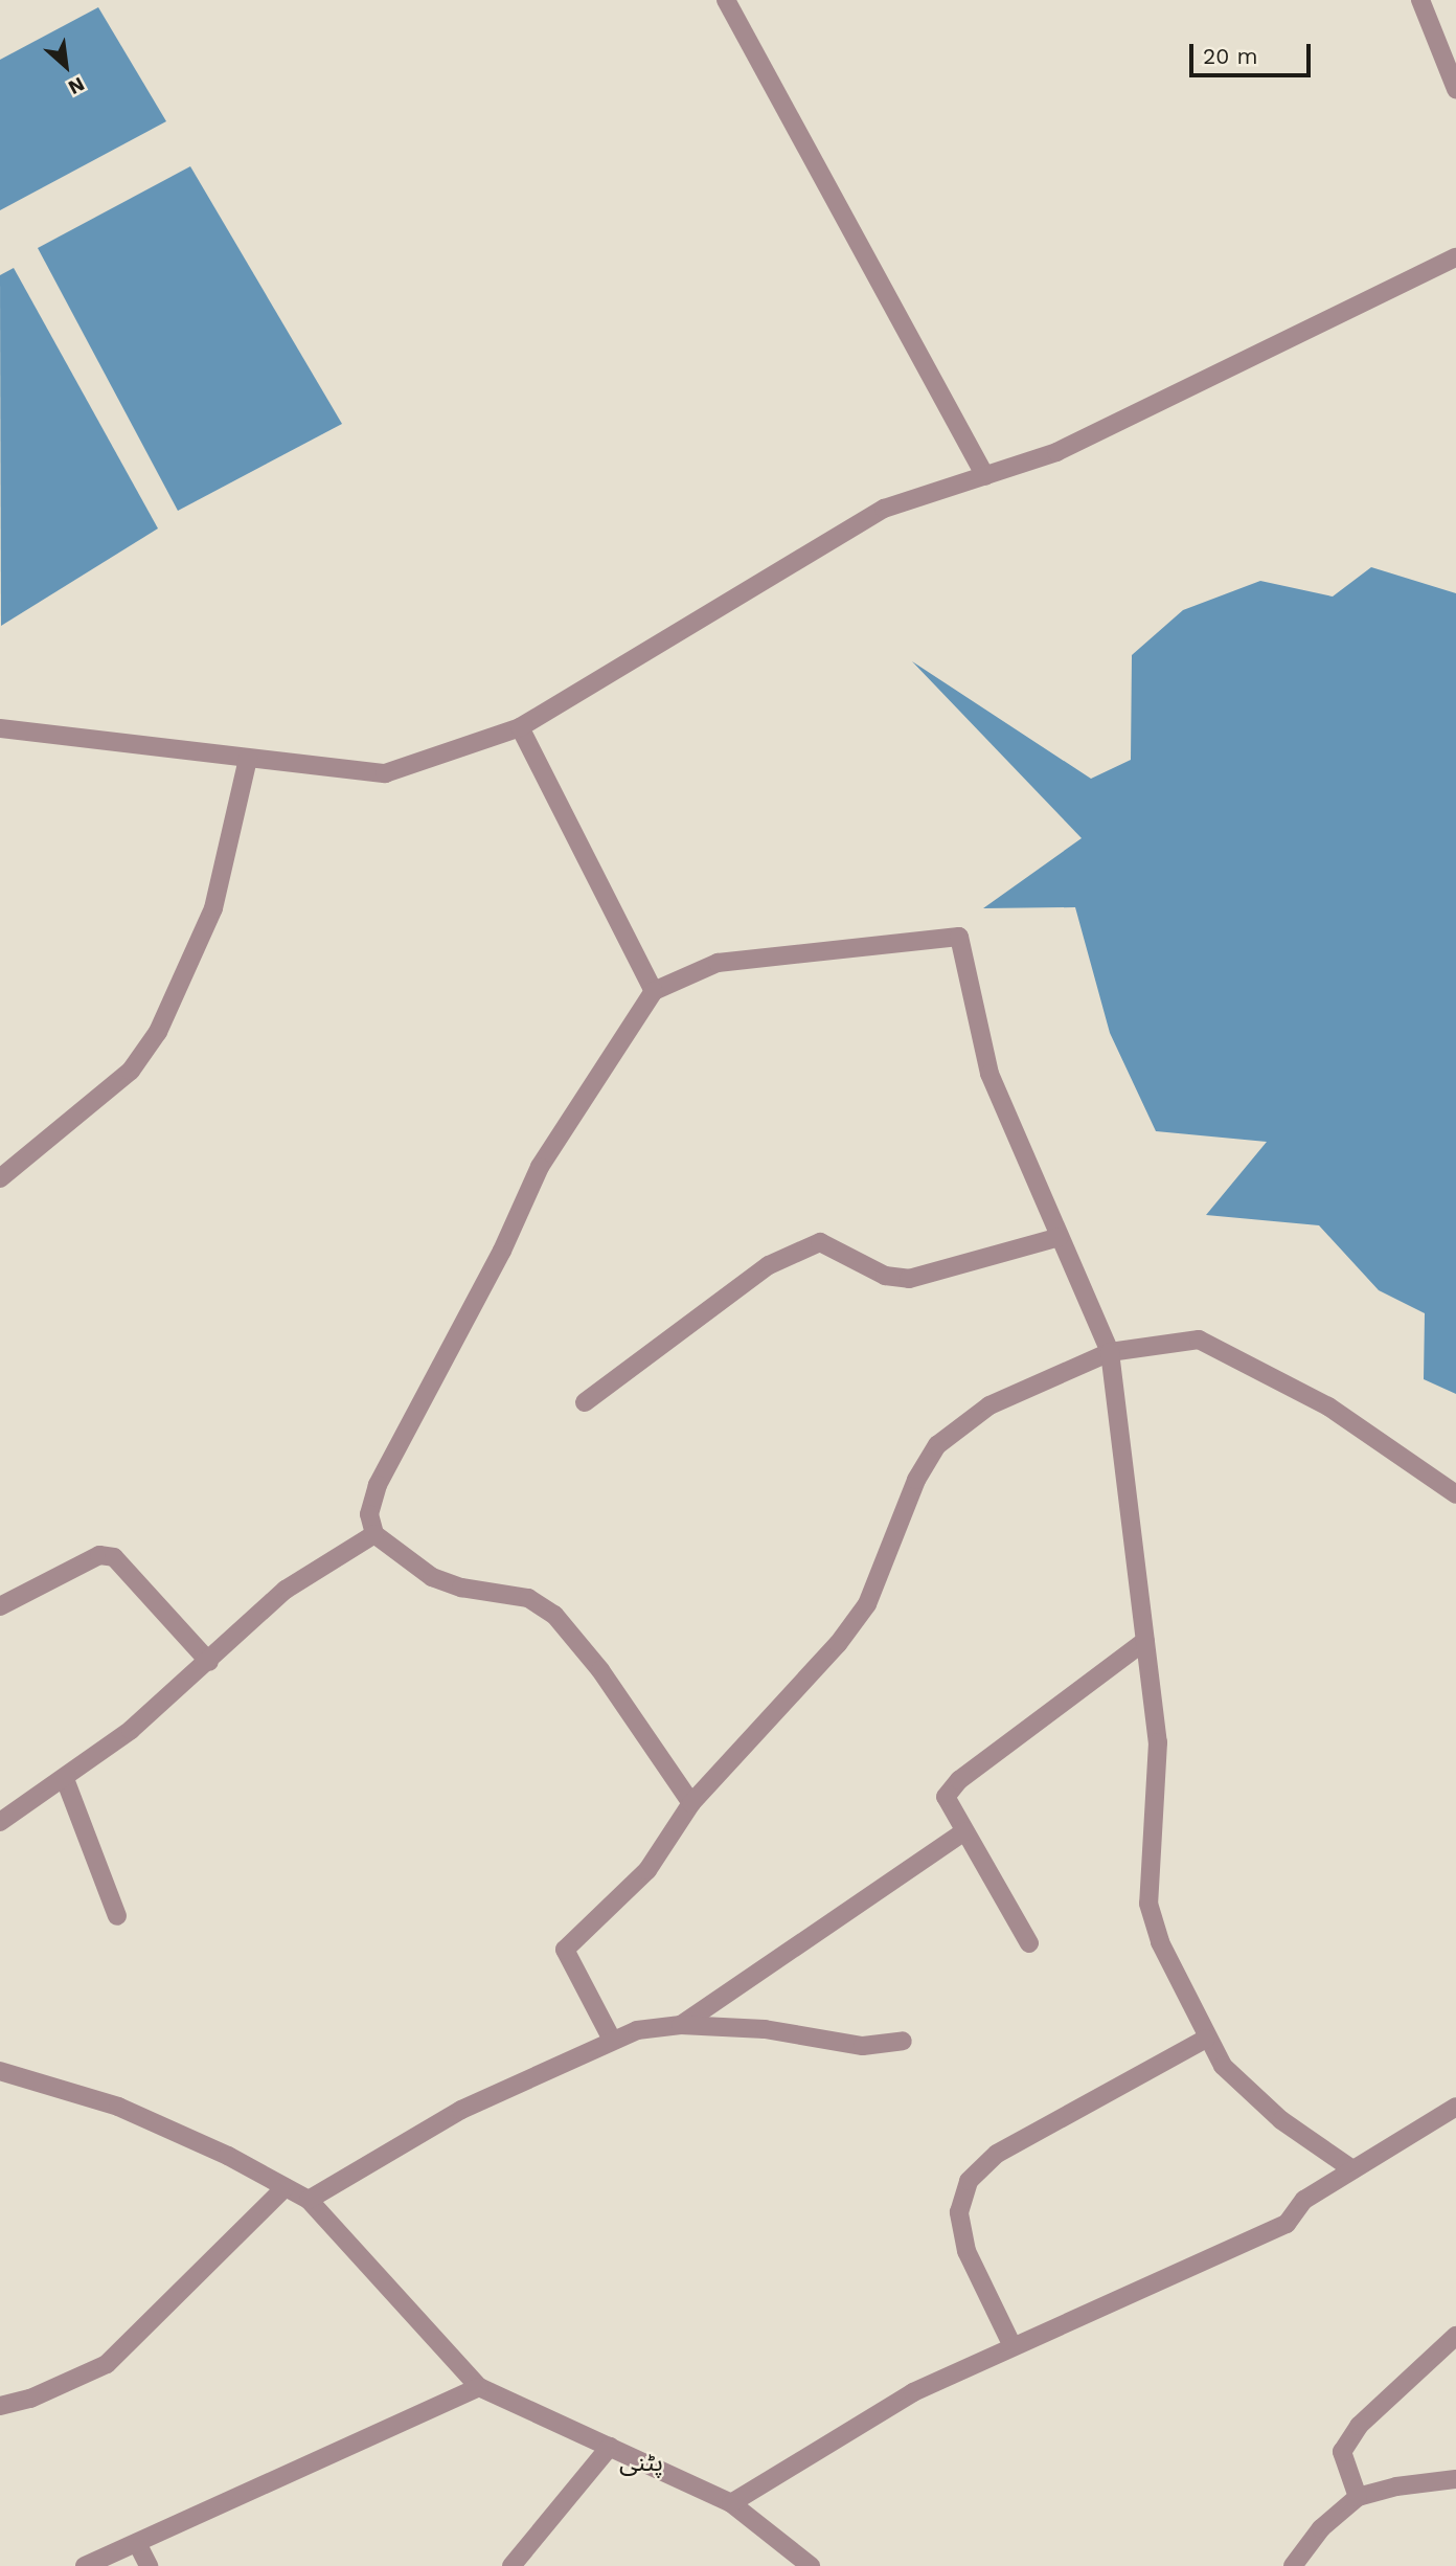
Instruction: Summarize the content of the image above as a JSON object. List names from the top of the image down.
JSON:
{
  "districts": ["پٹنی"],
  "scale_bar": "20 m",
  "north": "bottom right"
}
